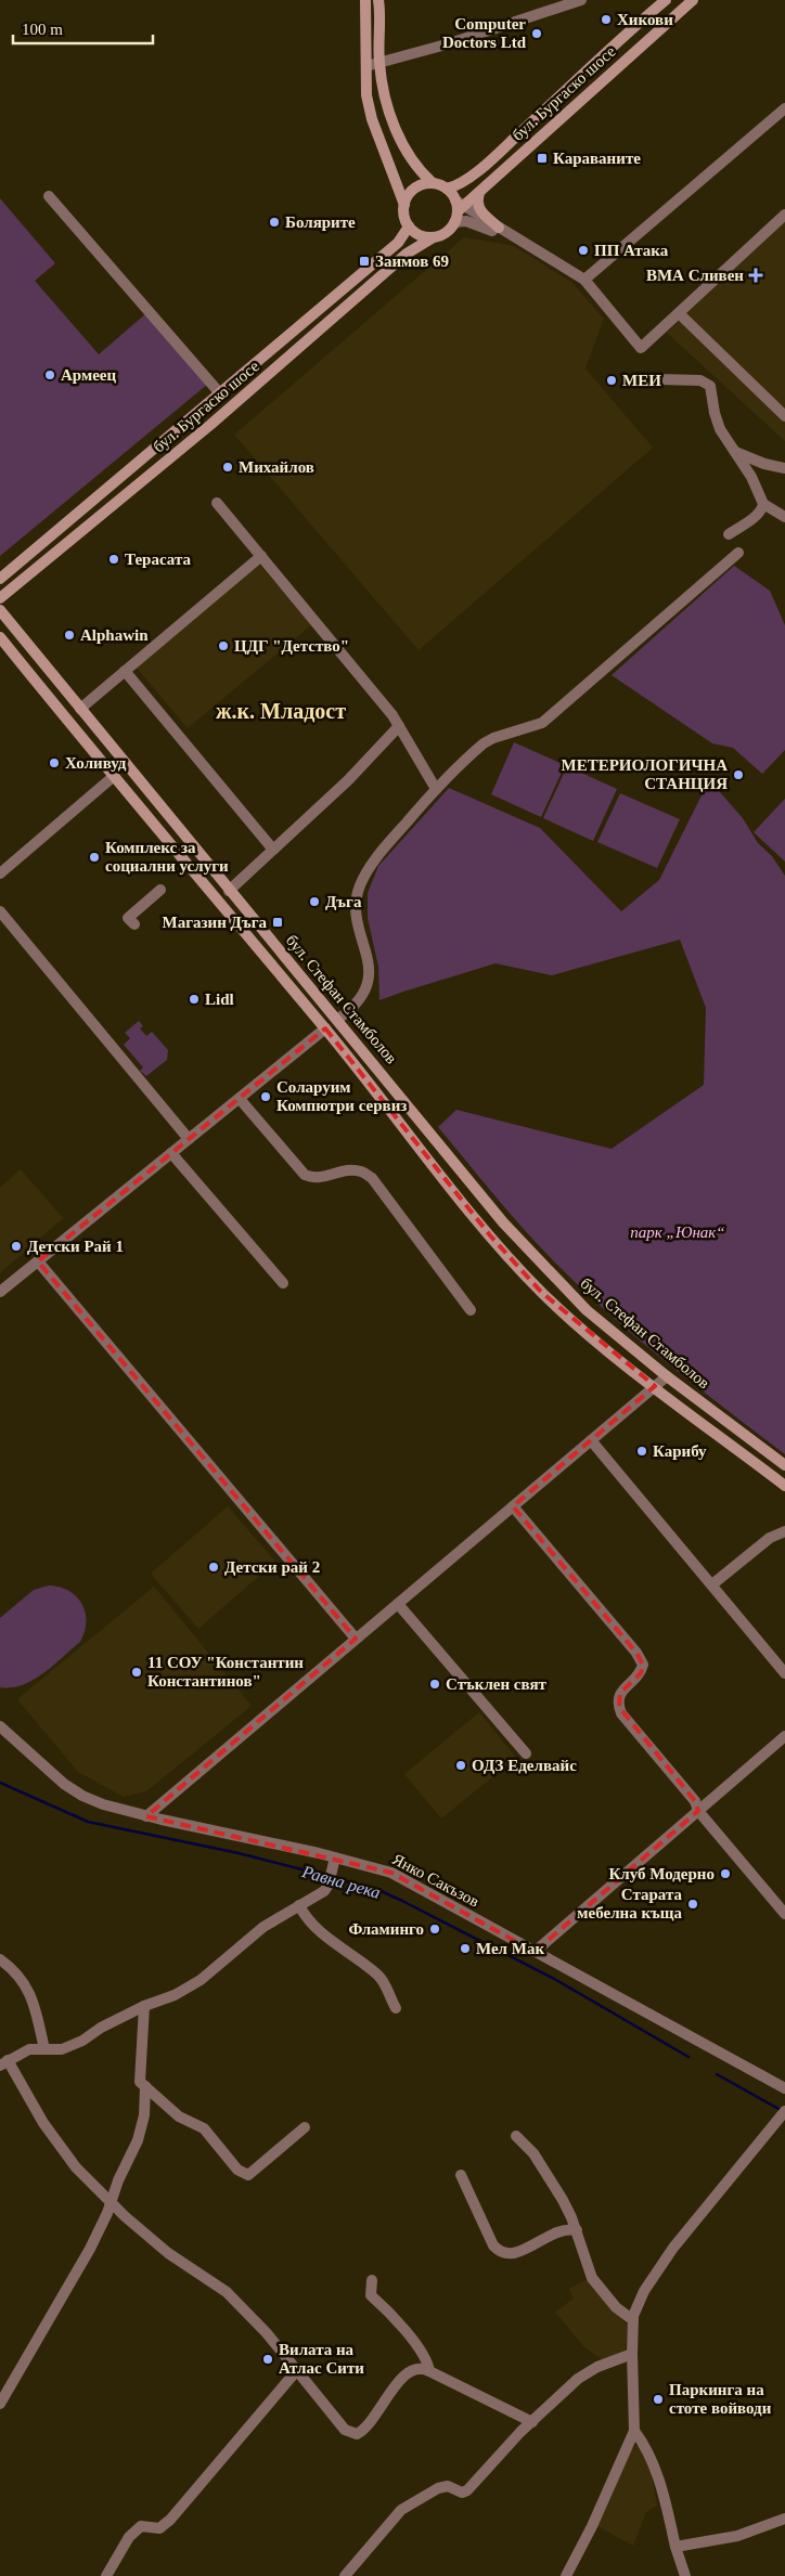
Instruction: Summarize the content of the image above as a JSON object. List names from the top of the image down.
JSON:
{
  "streets": {
    "main road": ["бул. Бургаско шосе", "бул. Стефан Стамболов"],
    "street": ["Янко Сакъзов"]
  },
  "districts": ["ж.к. Младост"],
  "water": ["Равна река"],
  "parks": ["парк „Юнак“"],
  "places": {
    "other": [
      "Хикови",
      "Computer Doctors Ltd",
      "Болярите",
      "ПП Атака",
      "Армеец",
      "МЕИ",
      "Михайлов",
      "Терасата",
      "Alphawin",
      "ЦДГ \"Детство\"",
      "Холивуд",
      "МЕТЕРИОЛОГИЧНА СТАНЦИЯ",
      "Комплекс за социални услуги",
      "Дъга",
      "Lidl",
      "Соларуим Компютри сервиз",
      "Детски Рай 1",
      "Карибу",
      "Детски рай 2",
      "11 СОУ \"Константин Константинов\"",
      "Стъклен свят",
      "ОДЗ Еделвайс",
      "Клуб Модерно",
      "Старата мебелна къща",
      "Фламинго",
      "Мел Мак",
      "Вилата на Атлас Сити",
      "Паркинга на стоте войводи"
    ],
    "transit": ["Караваните", "Заимов 69", "Магазин Дъга"],
    "health": ["ВМА Сливен"]
  },
  "scale_bar": "100 m"
}
